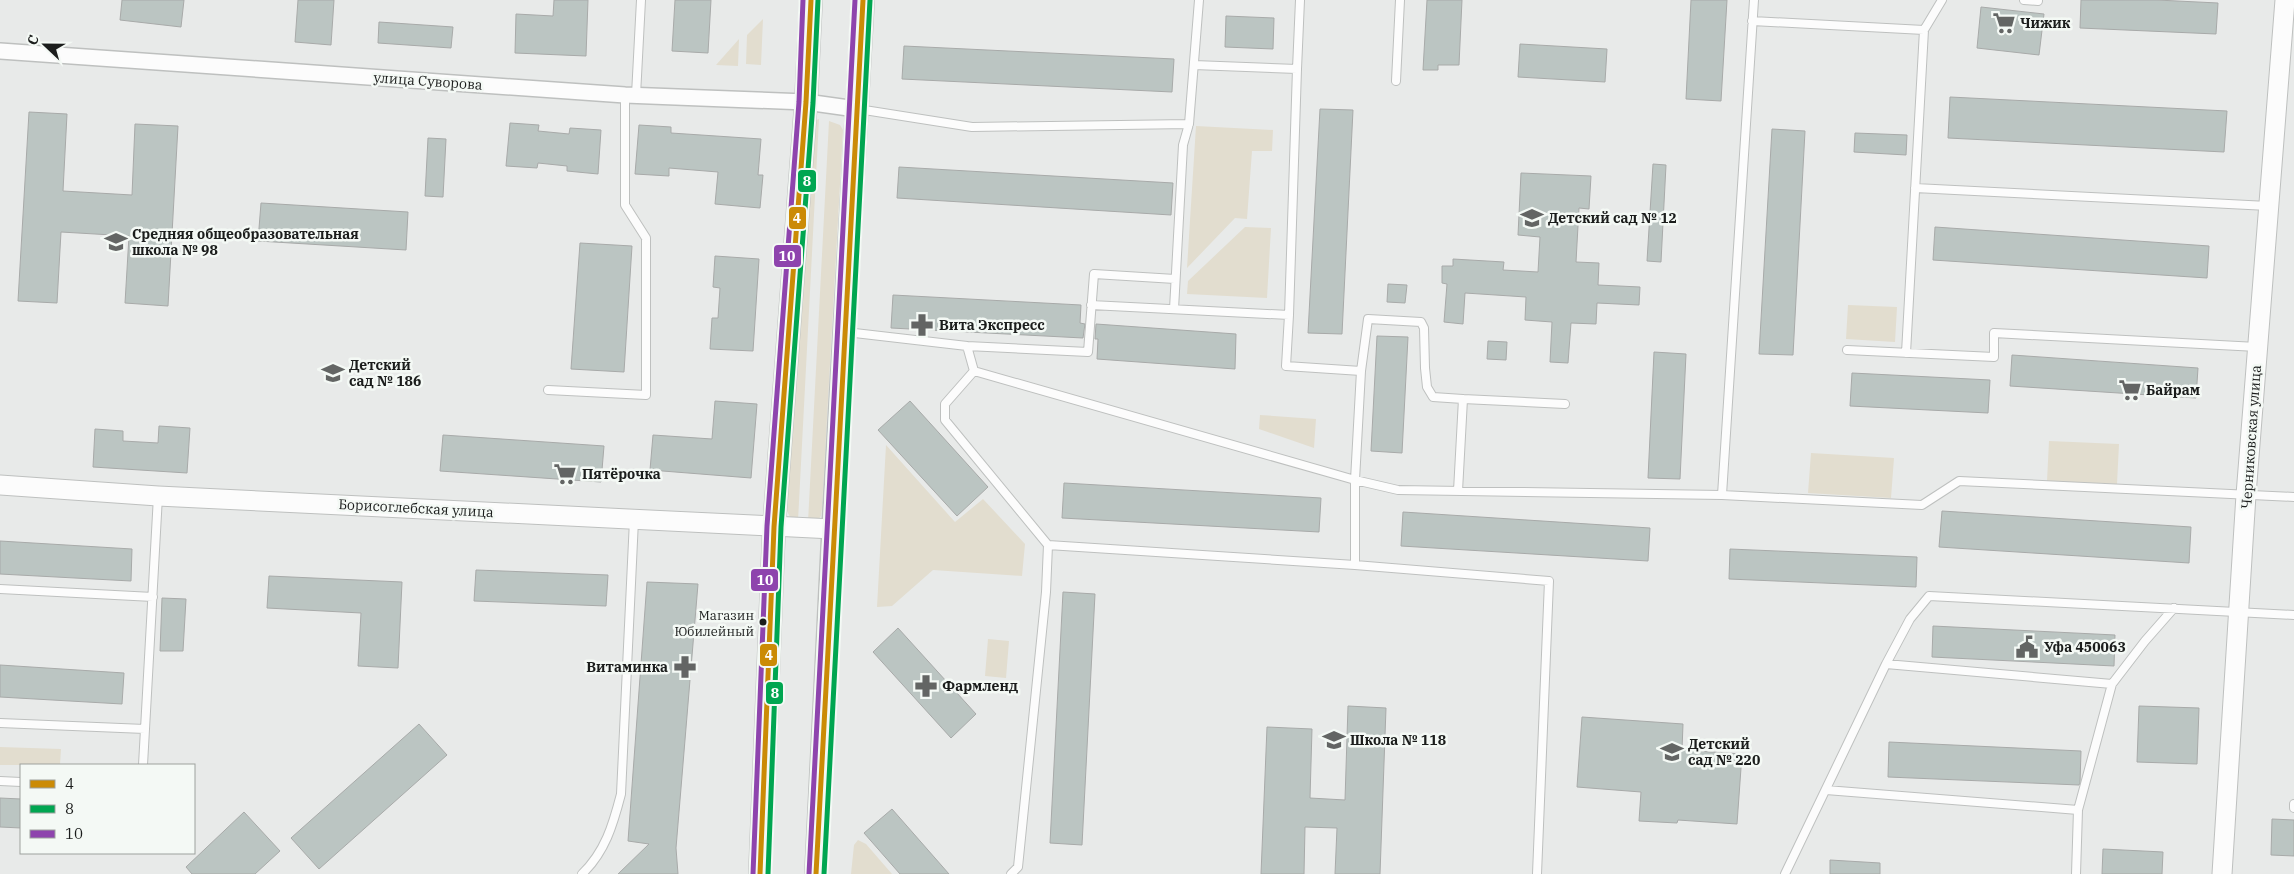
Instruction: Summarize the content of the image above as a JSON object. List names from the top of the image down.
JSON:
{
  "streets": {
    "street": ["улица Суворова", "Черниковская улица", "Борисоглебская улица"]
  },
  "places": {
    "supermarket": ["Чижик", "Байрам", "Пятёрочка"],
    "school or university": [
      "Детский сад № 12",
      "Средняя общеобразовательная школа № 98",
      "Детский сад № 186",
      "Школа № 118",
      "Детский сад № 220"
    ],
    "pharmacy": ["Вита Экспресс", "Витаминка", "Фармленд"],
    "other": ["Магазин Юбилейный"],
    "public building": ["Уфа 450063"]
  },
  "lines": ["transit line 4", "transit line 8", "transit line 10"],
  "legend": ["4", "8", "10"],
  "north": "left"
}
